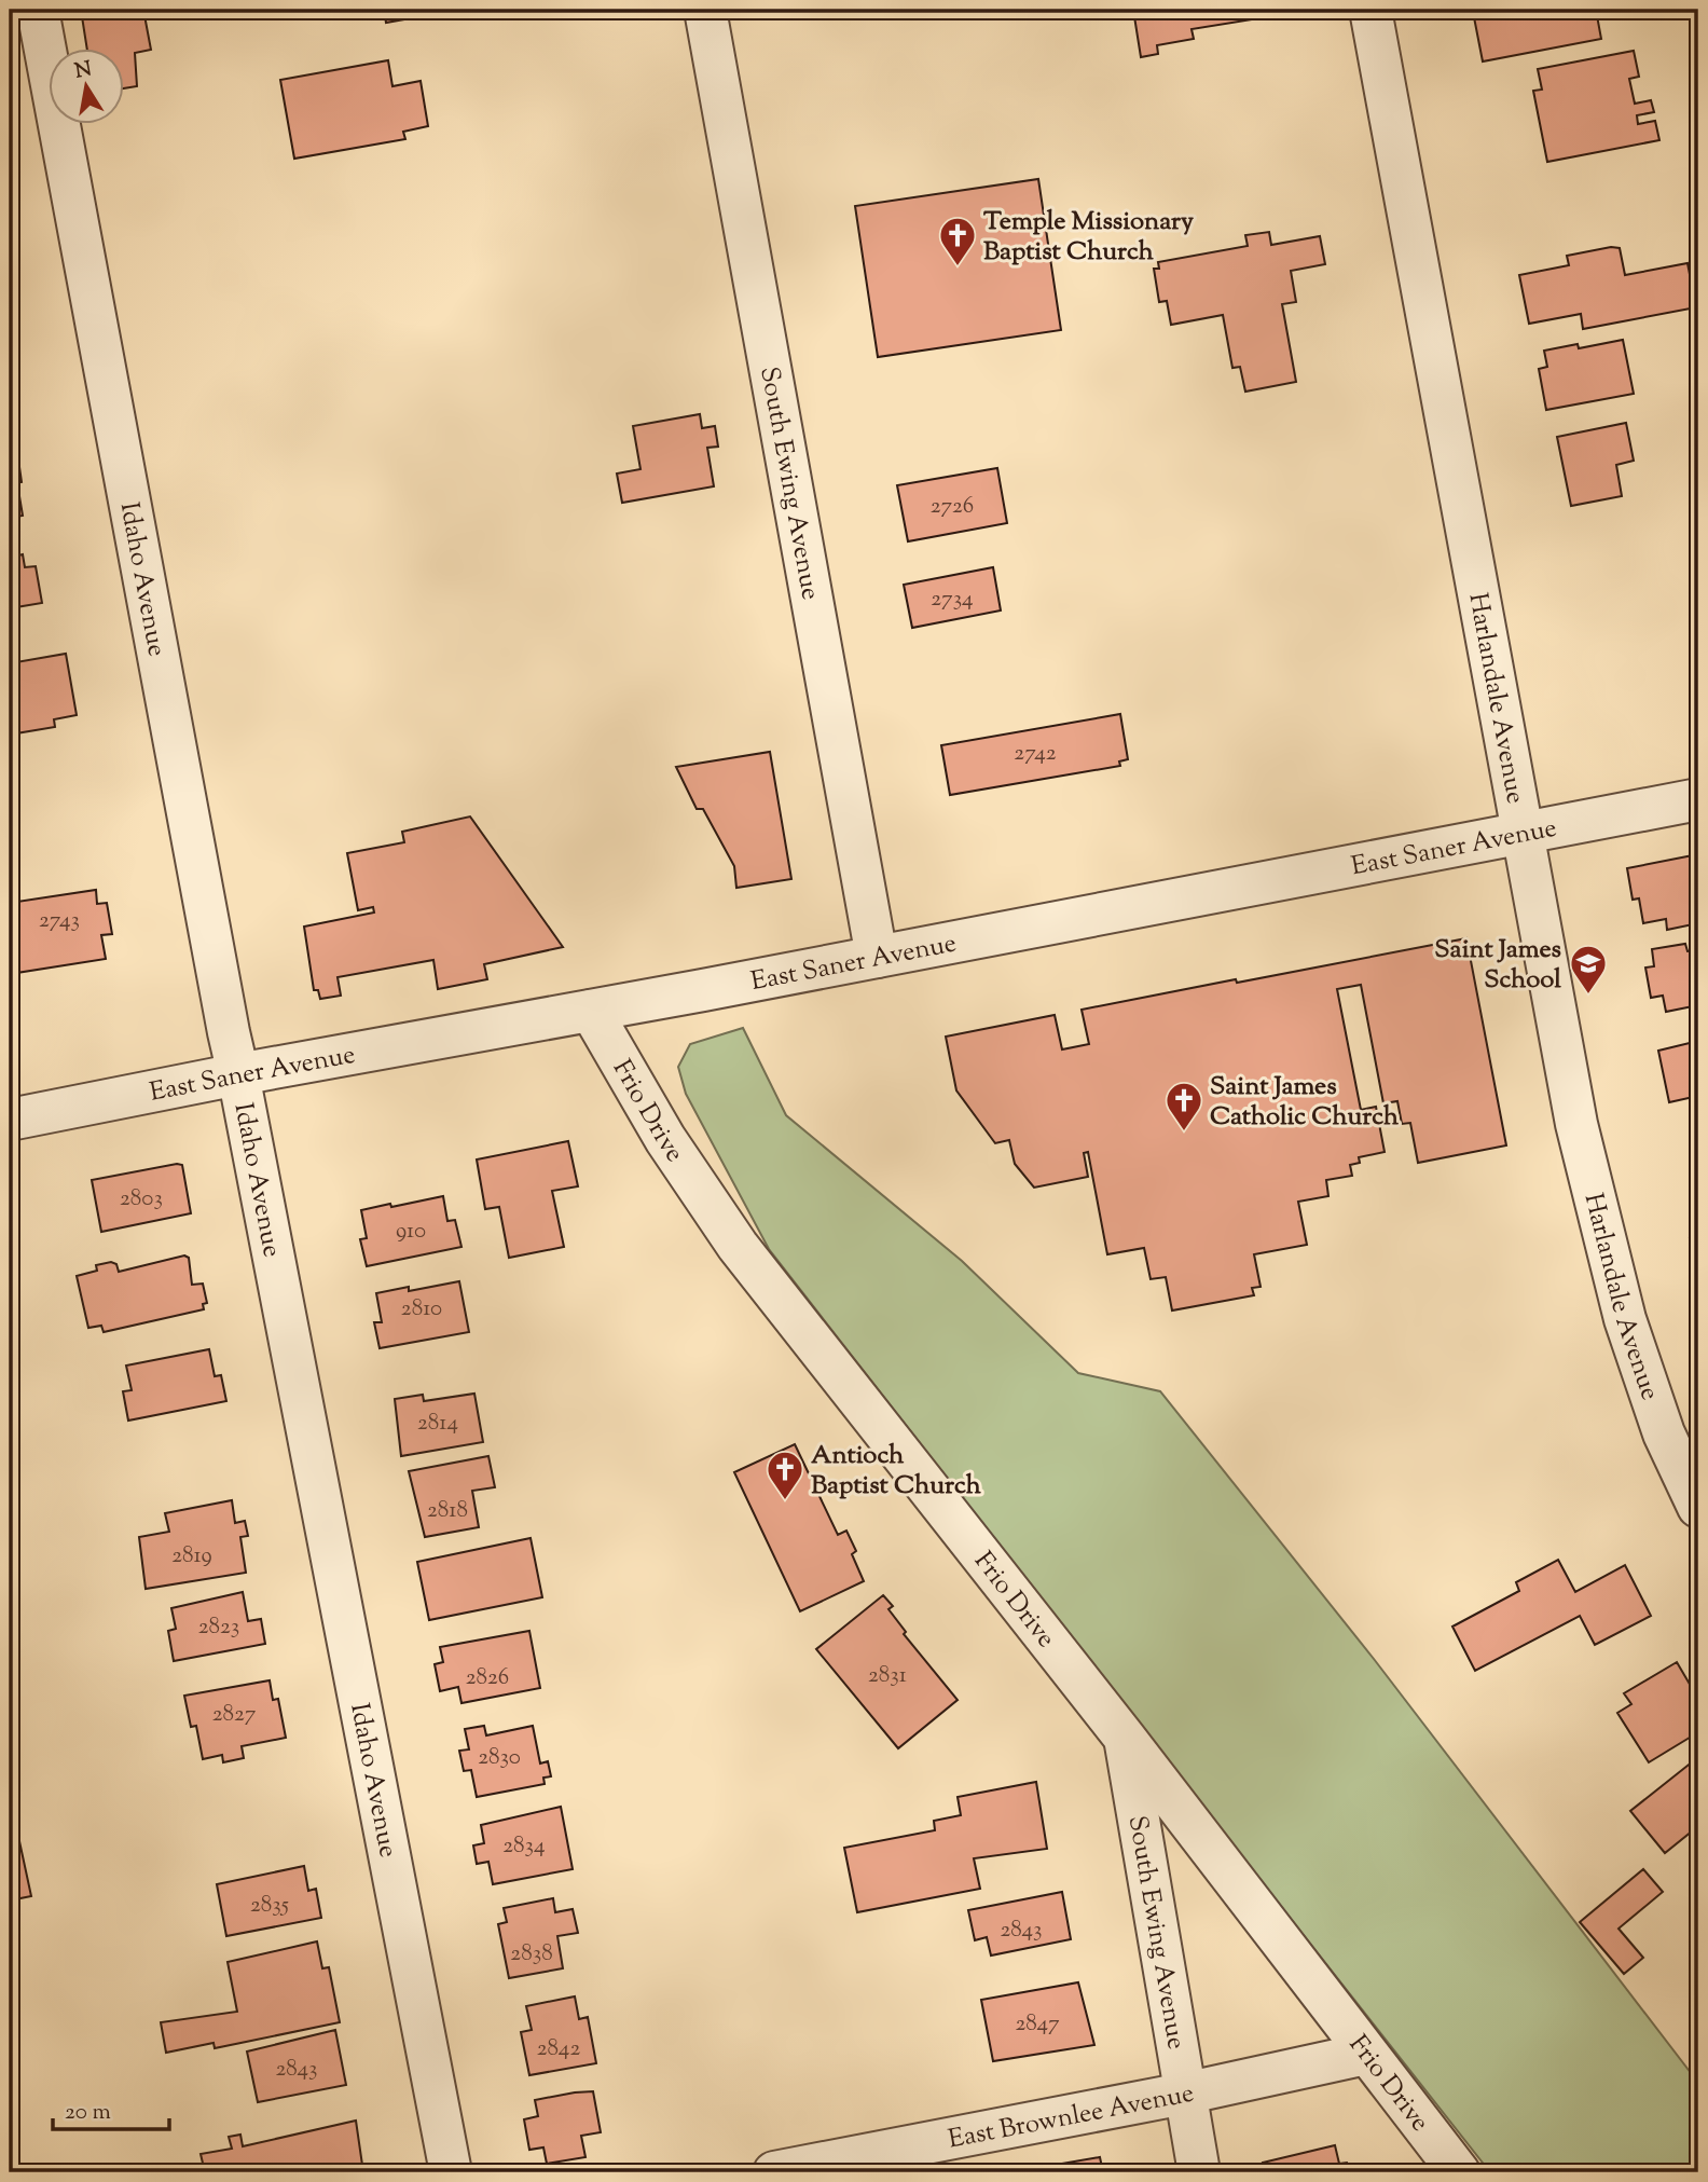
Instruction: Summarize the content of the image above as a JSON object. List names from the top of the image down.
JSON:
{
  "streets": {
    "street": [
      "South Ewing Avenue",
      "Idaho Avenue",
      "Harlandale Avenue",
      "East Saner Avenue",
      "Frio Drive",
      "East Brownlee Avenue"
    ]
  },
  "crossings": [
    ["South Ewing Avenue", "East Saner Avenue"],
    ["South Ewing Avenue", "Frio Drive"],
    ["South Ewing Avenue", "East Brownlee Avenue"],
    ["Idaho Avenue", "East Saner Avenue"],
    ["Harlandale Avenue", "East Saner Avenue"],
    ["East Saner Avenue", "Frio Drive"],
    ["Frio Drive", "East Brownlee Avenue"]
  ],
  "places": {
    "church": ["Temple Missionary Baptist Church", "Saint James Catholic Church", "Antioch Baptist Church"],
    "school or university": ["Saint James School"]
  },
  "house_numbers": [
    "2726",
    "2734",
    "2742",
    "2743",
    "2803",
    "910",
    "2810",
    "2814",
    "2818",
    "2819",
    "2823",
    "2831",
    "2826",
    "2827",
    "2830",
    "2834",
    "2835",
    "2843",
    "2838",
    "2847",
    "2842",
    "2843"
  ],
  "scale_bar": "20 m",
  "north": "top"
}
